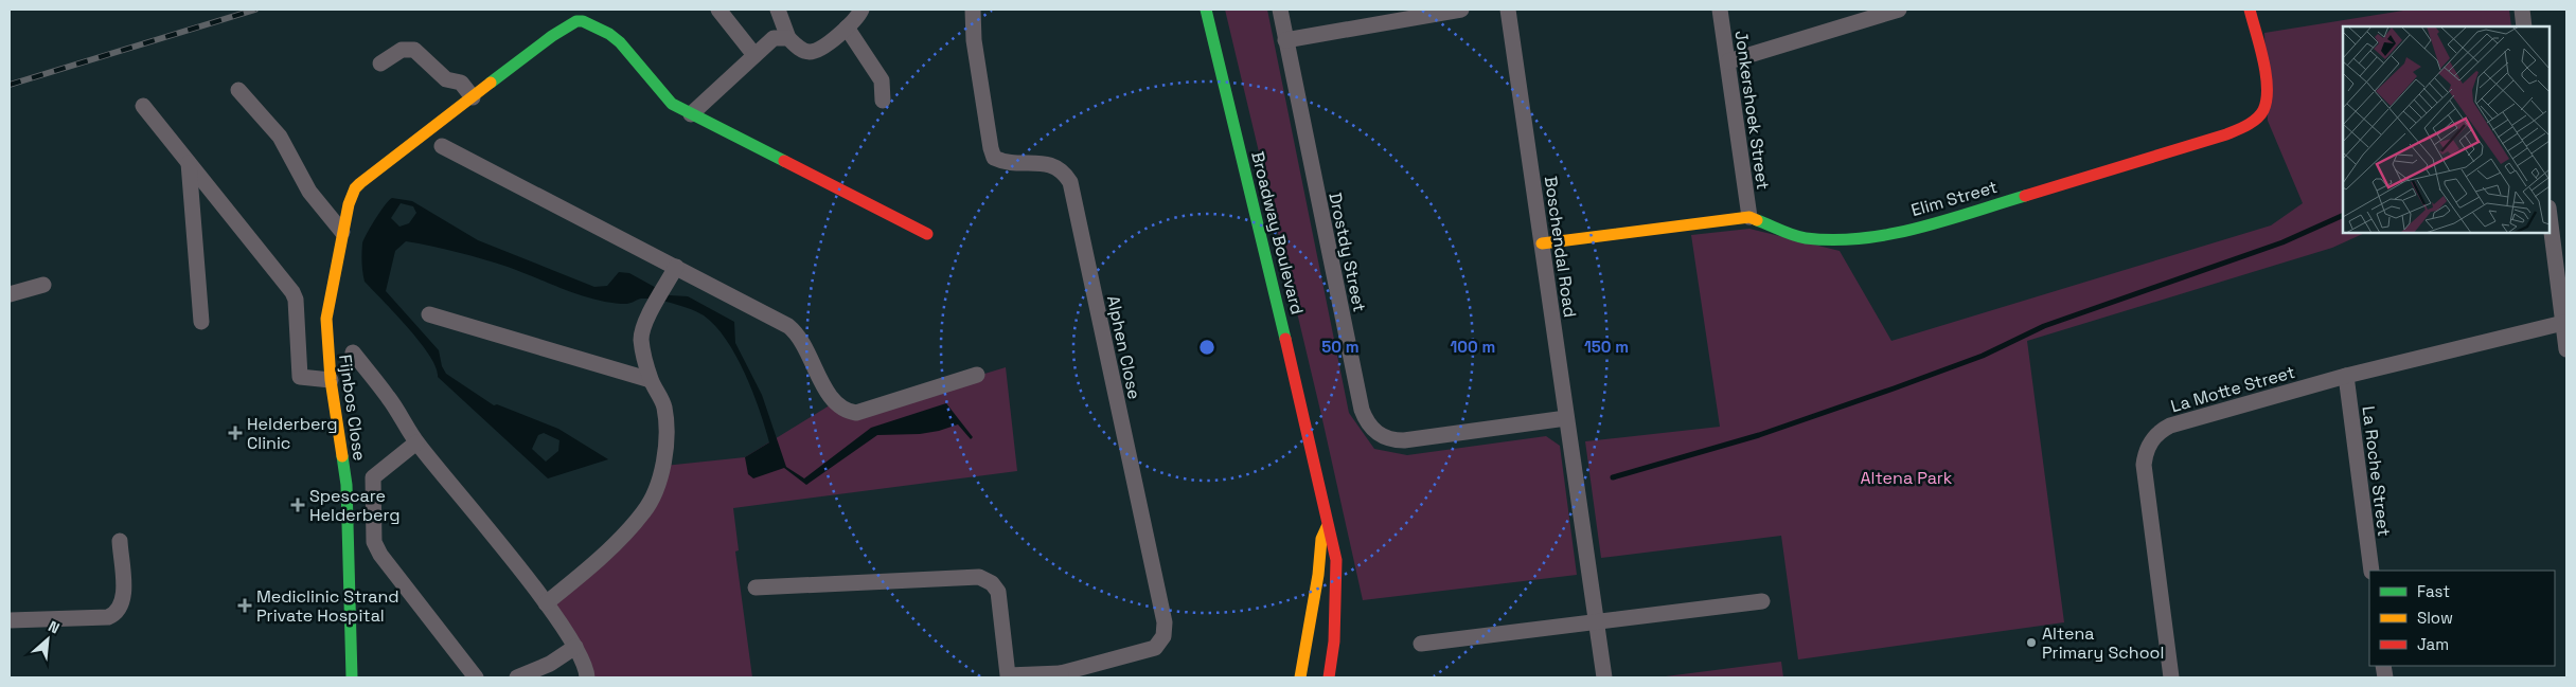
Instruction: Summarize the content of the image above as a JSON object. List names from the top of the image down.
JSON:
{
  "streets": {
    "street": [
      "Jonkershoek Street",
      "Elim Street",
      "Broadway Boulevard",
      "Boschendal Road",
      "Drostdy Street",
      "Alphen Close",
      "La Motte Street",
      "Fijnbos Close",
      "La Roche Street"
    ]
  },
  "crossings": [
    ["Jonkershoek Street", "Elim Street"],
    ["Elim Street", "Boschendal Road"],
    ["Boschendal Road", "Drostdy Street"],
    ["La Motte Street", "La Roche Street"]
  ],
  "parks": ["Altena Park"],
  "places": {
    "health": ["Helderberg Clinic", "Spescare Helderberg", "Mediclinic Strand Private Hospital"],
    "other": ["Altena Primary School"]
  },
  "legend": ["Fast", "Slow", "Jam"],
  "north": "top right",
  "rings": ["50 m", "100 m", "150 m"]
}
